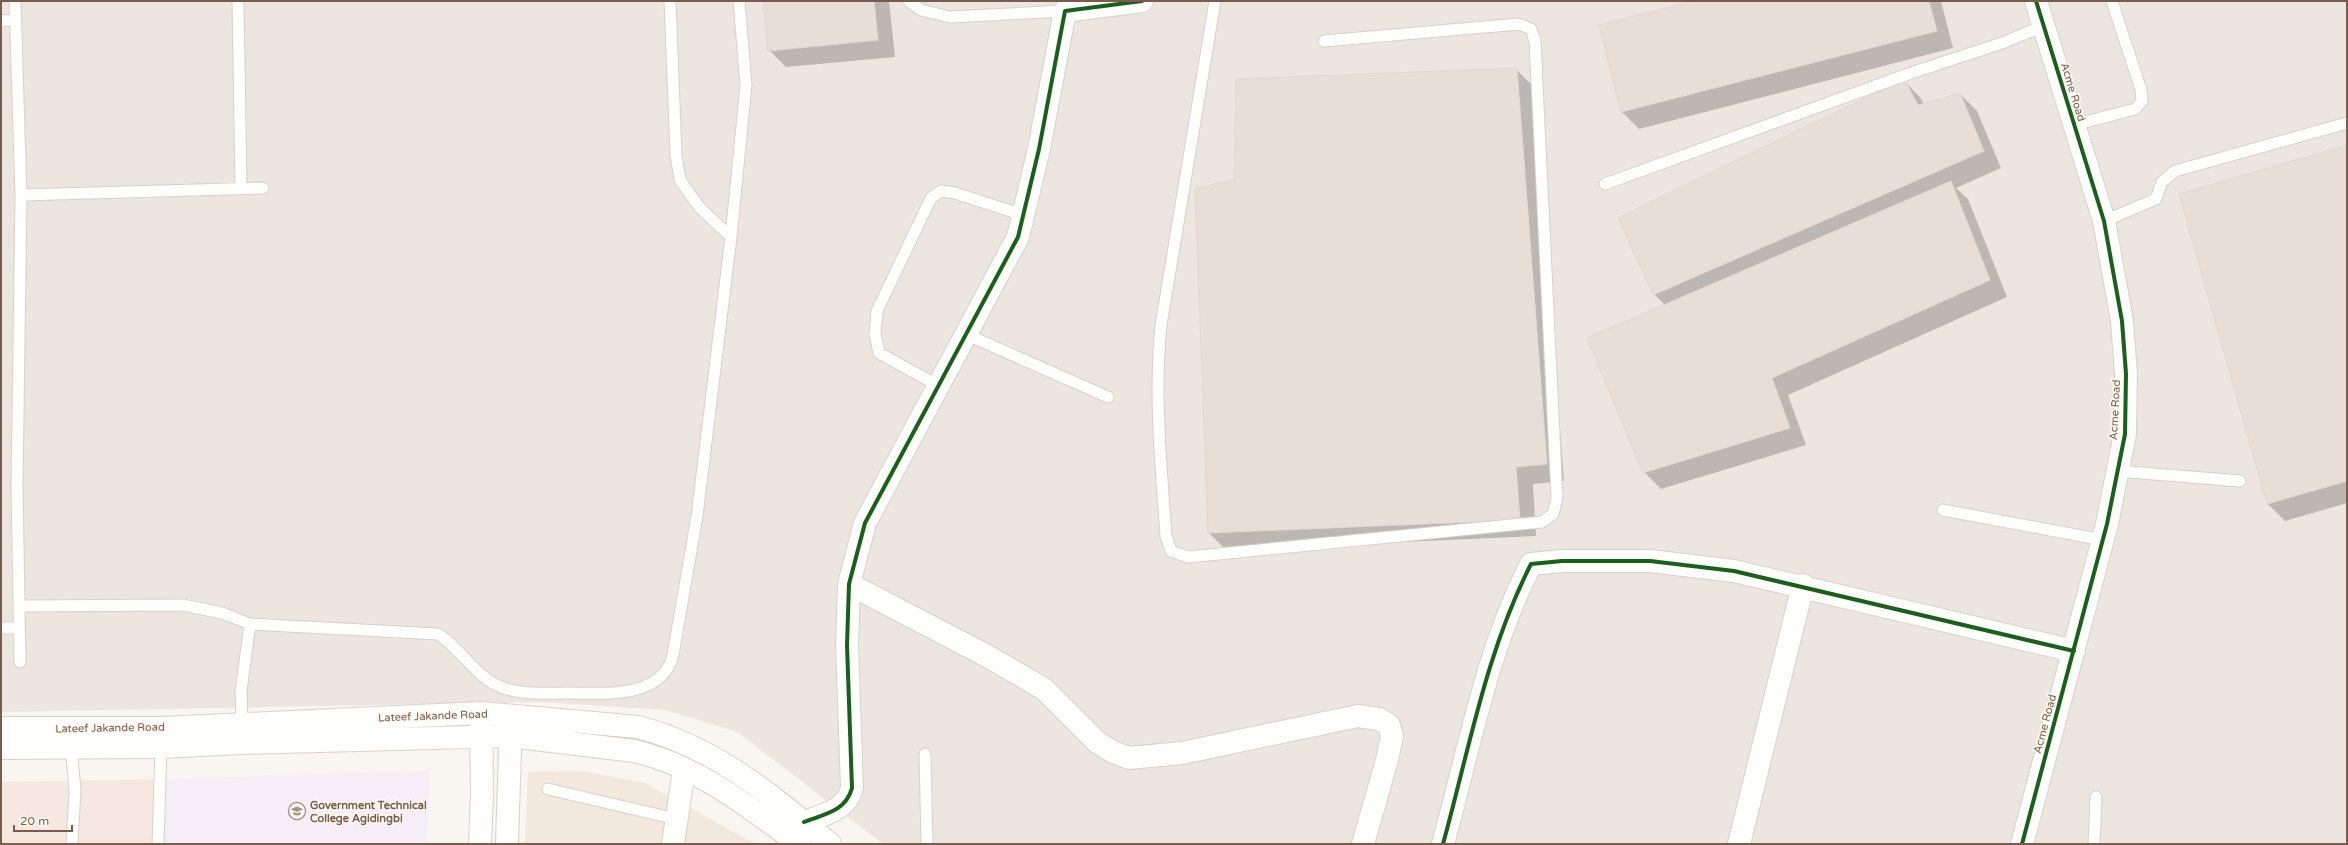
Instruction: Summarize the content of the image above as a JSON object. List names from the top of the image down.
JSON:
{
  "streets": {
    "street": ["Acme Road", "Lateef Jakande Road"]
  },
  "places": {
    "school or university": ["Government Technical College Agidingbi"]
  },
  "scale_bar": "20 m"
}
